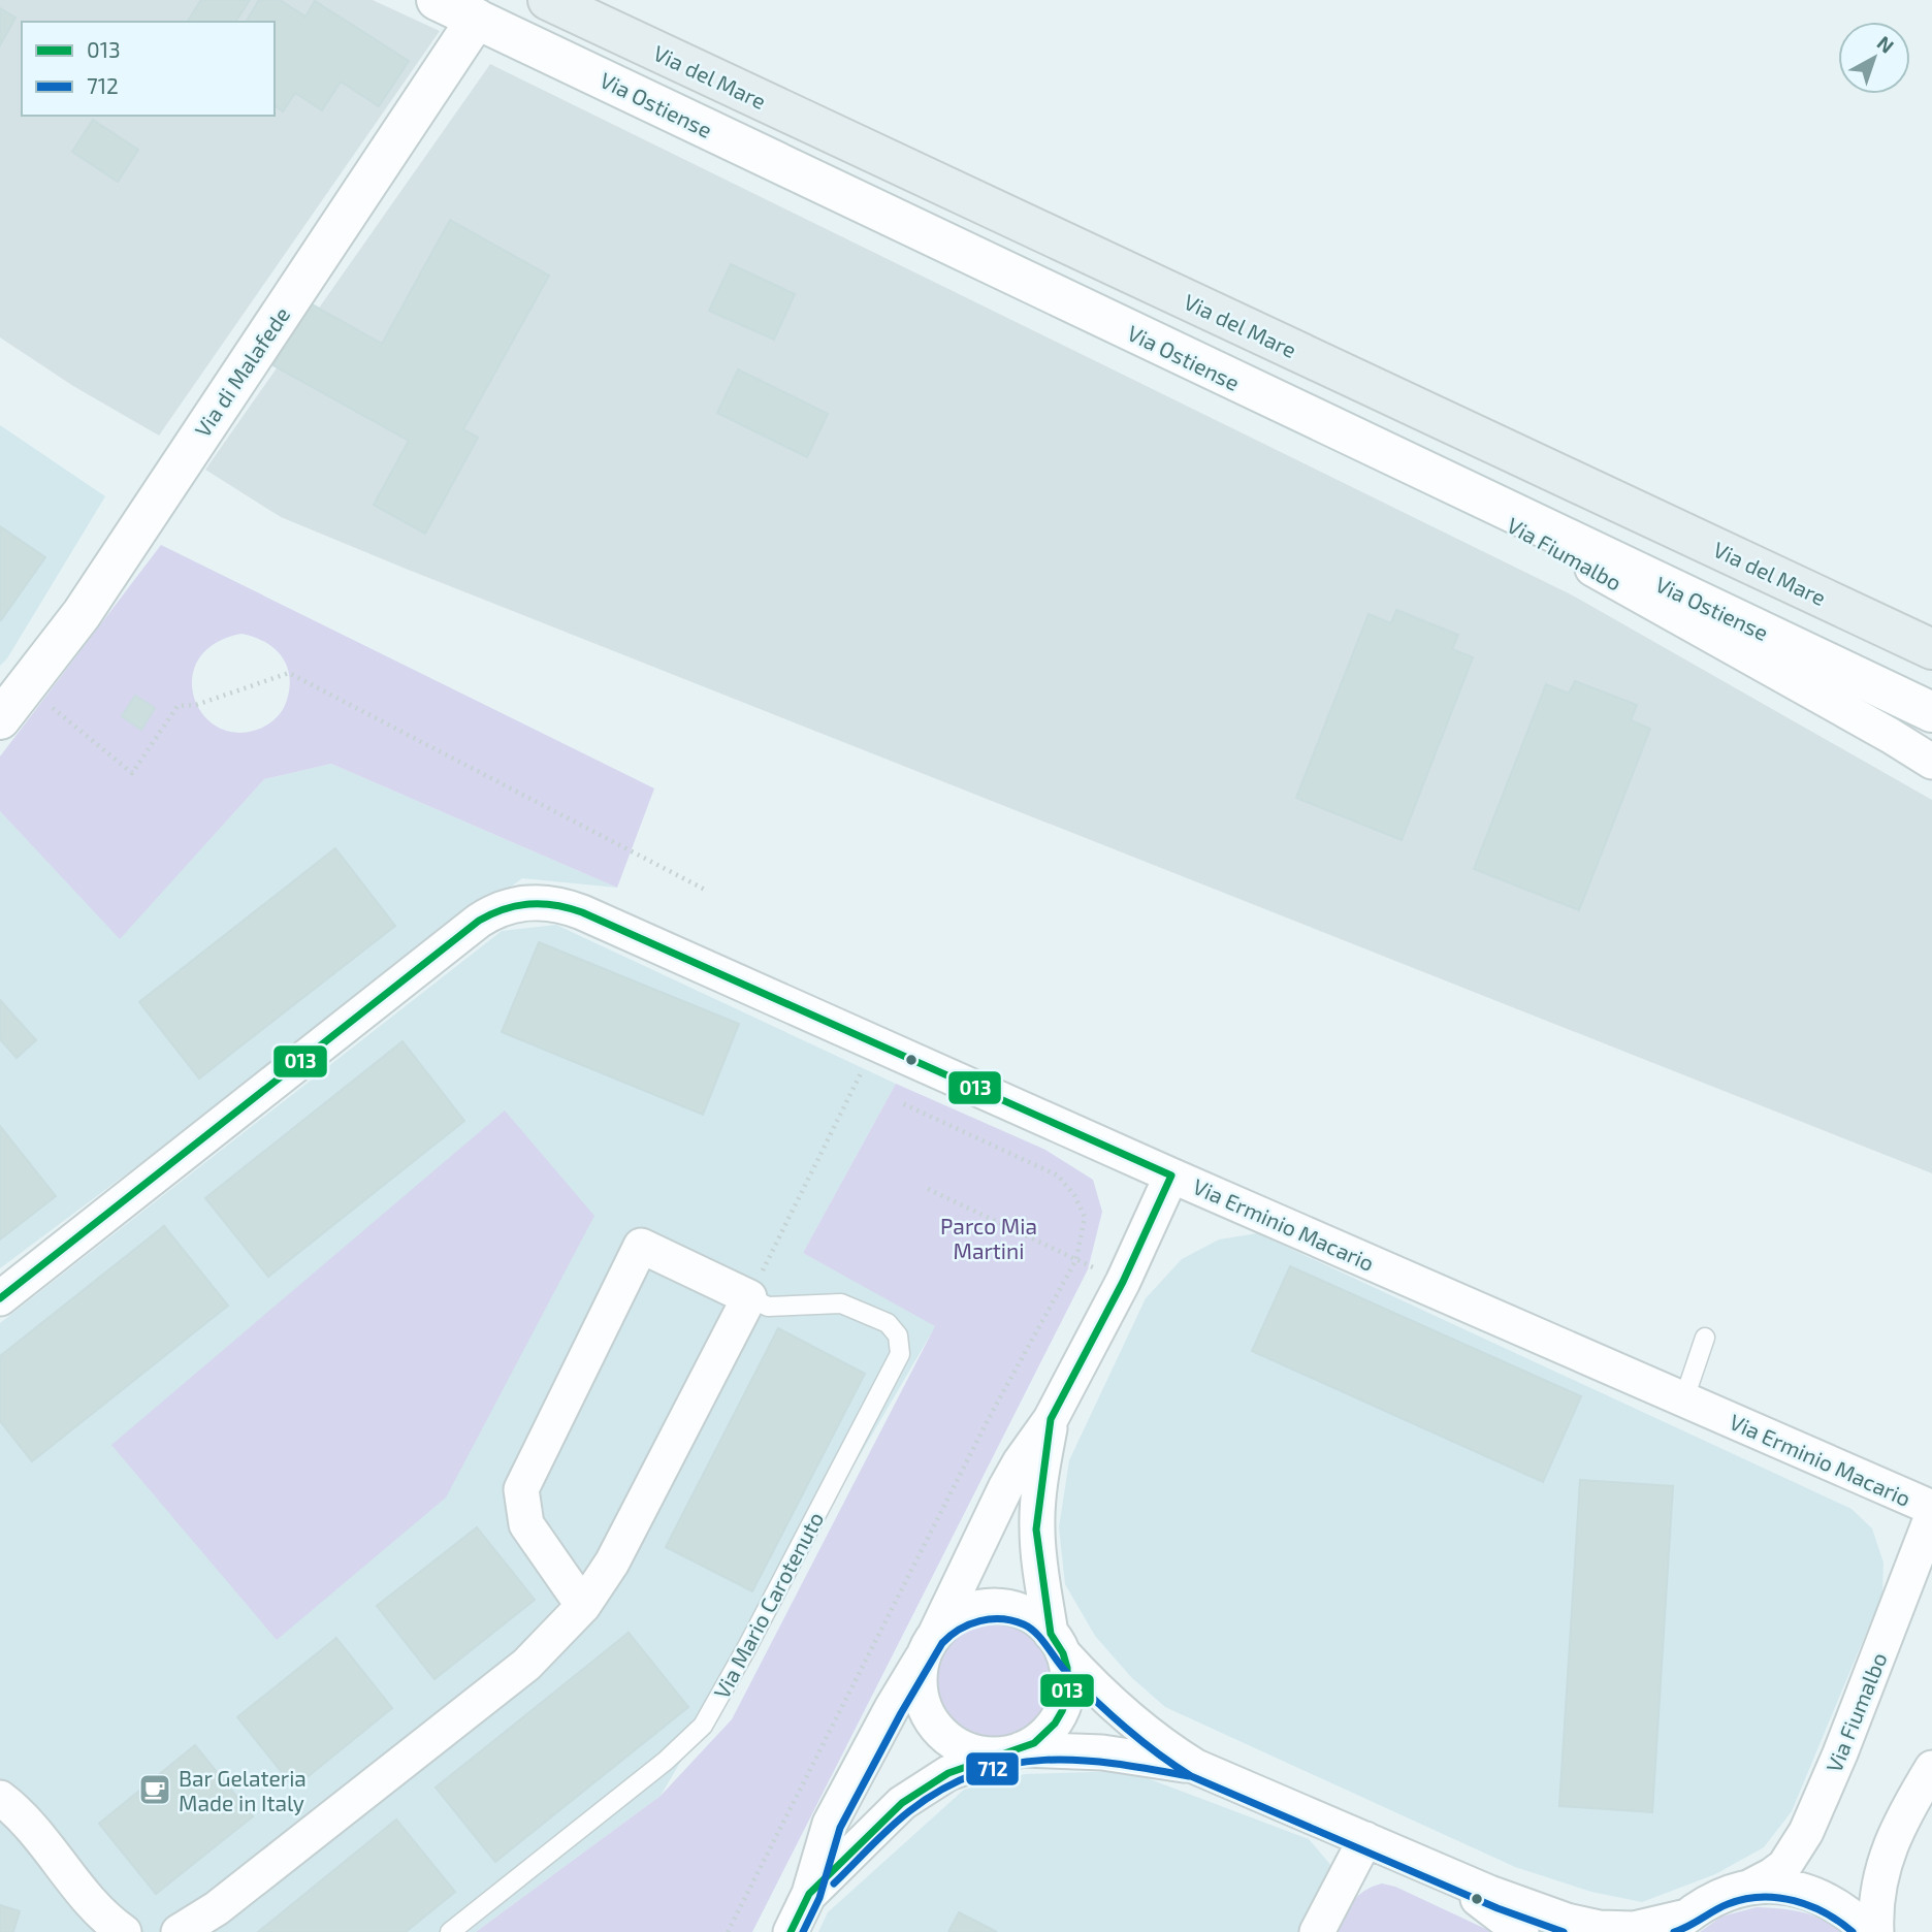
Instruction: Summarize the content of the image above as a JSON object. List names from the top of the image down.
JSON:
{
  "streets": {
    "main road": ["Via del Mare", "Via Ostiense", "Via di Malafede"],
    "street": ["Via Fiumalbo", "Via Erminio Macario", "Via Mario Carotenuto"]
  },
  "crossings": [
    ["Via Ostiense", "Via di Malafede"],
    ["Via Ostiense", "Via Fiumalbo"]
  ],
  "parks": ["Parco Mia Martini"],
  "places": {
    "cafe": ["Bar Gelateria Made in Italy"]
  },
  "lines": ["transit line 013", "transit line 712"],
  "legend": ["013", "712"],
  "north": "top right"
}
